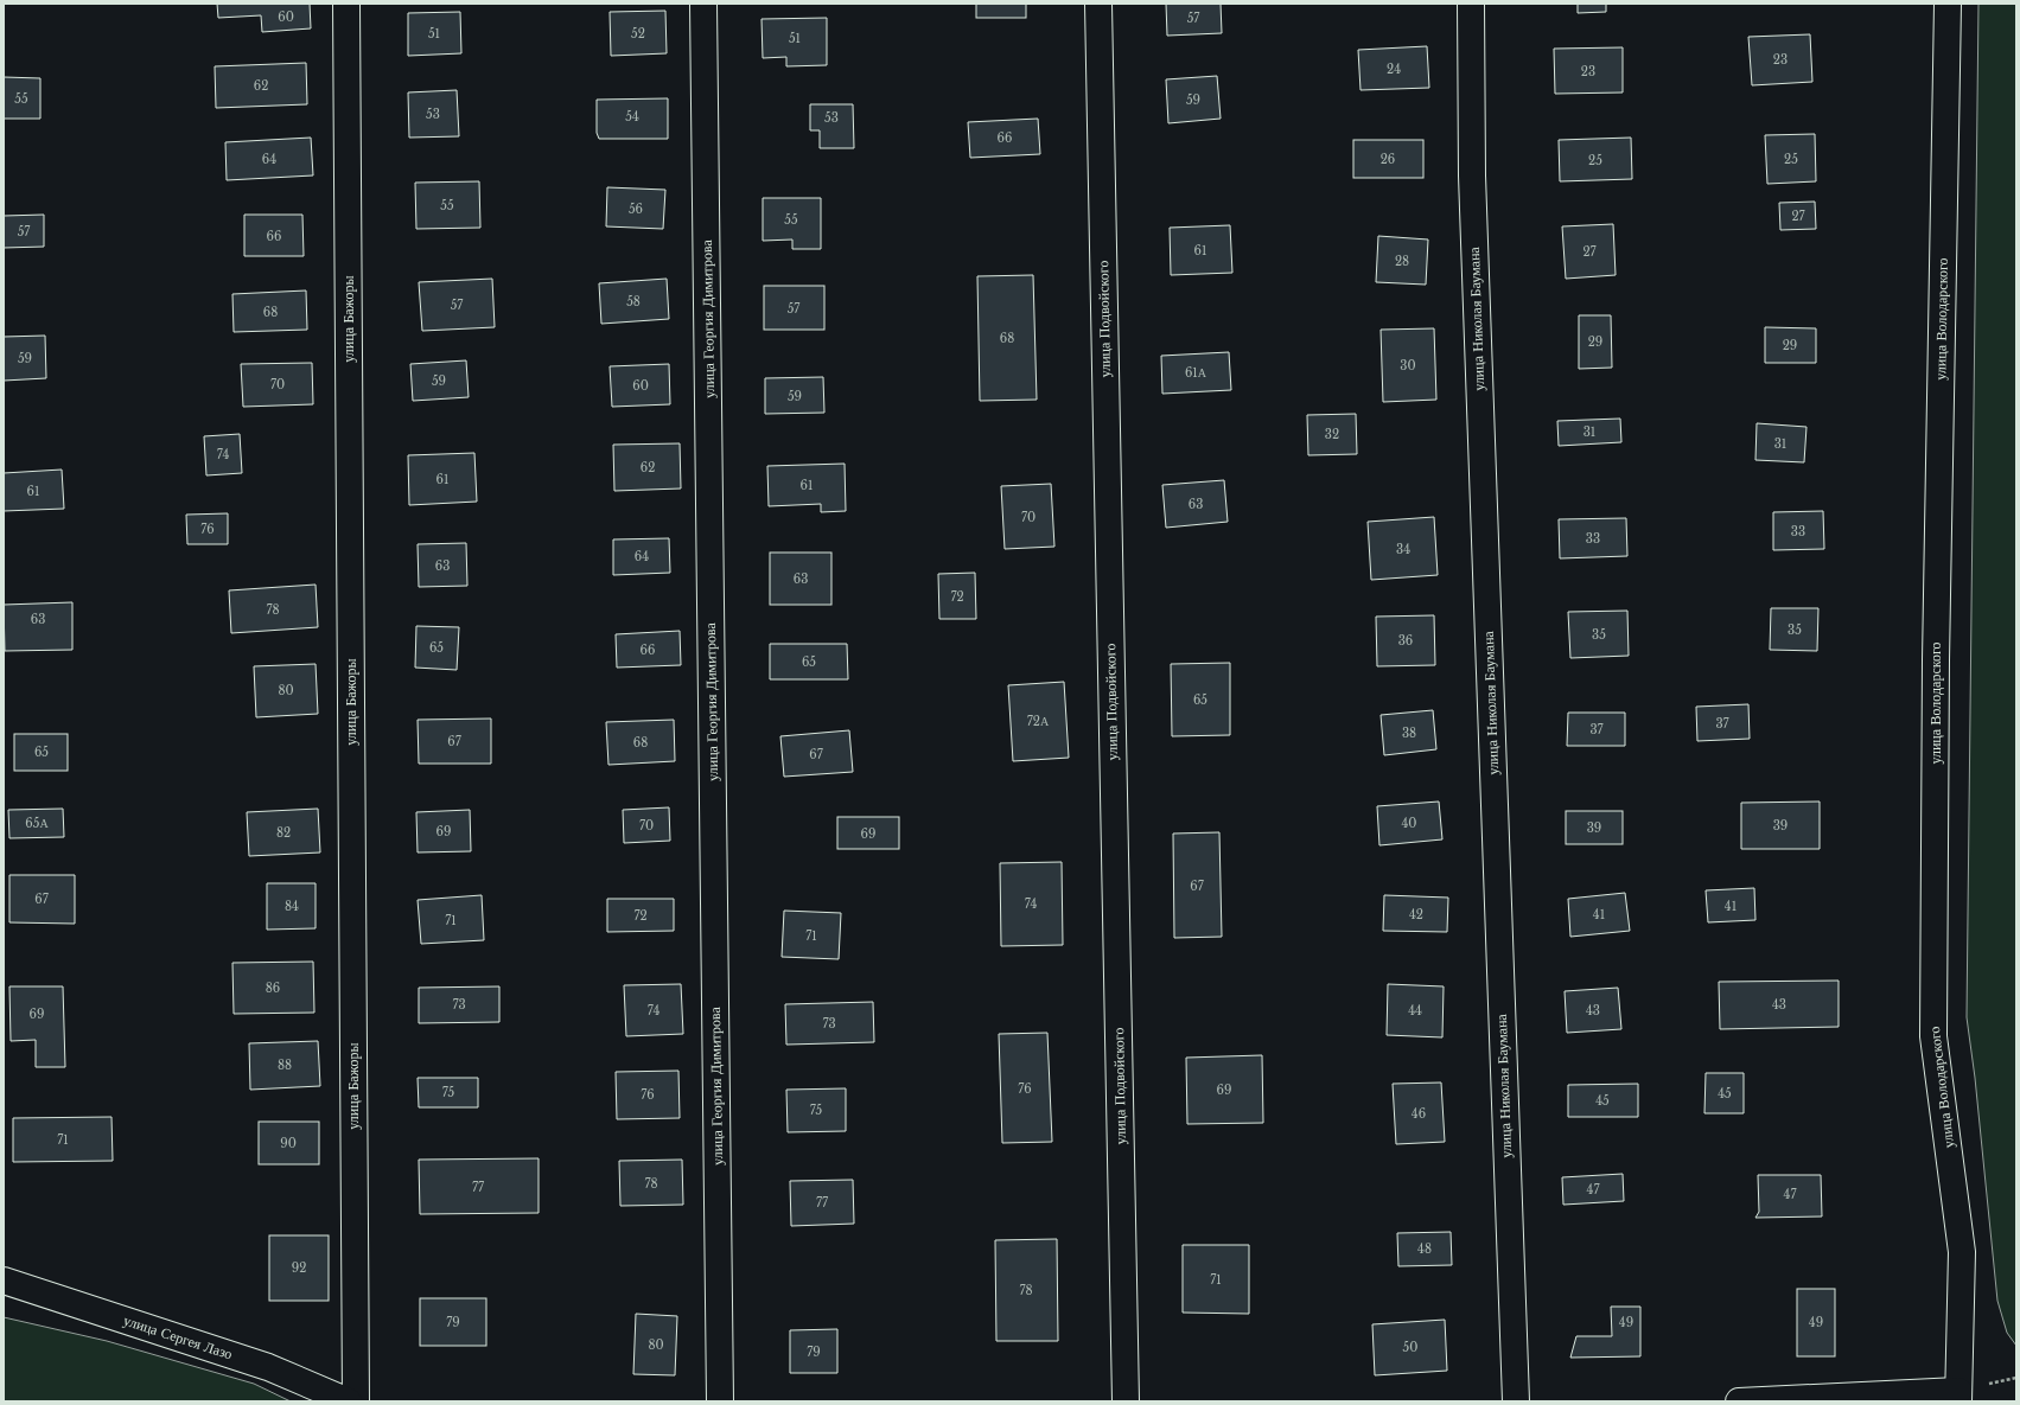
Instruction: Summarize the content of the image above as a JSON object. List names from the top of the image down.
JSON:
{
  "streets": {
    "street": [
      "улица Бажоры",
      "улица Георгия Димитрова",
      "улица Подвойского",
      "улица Николая Баумана",
      "улица Володарского",
      "улица Сергея Лазо"
    ]
  },
  "house_numbers": [
    "60",
    "57",
    "51",
    "52",
    "51",
    "23",
    "24",
    "23",
    "62",
    "55",
    "59",
    "53",
    "54",
    "53",
    "66",
    "64",
    "26",
    "25",
    "25",
    "55",
    "56",
    "27",
    "55",
    "57",
    "66",
    "61",
    "27",
    "28",
    "58",
    "57",
    "57",
    "68",
    "68",
    "29",
    "29",
    "59",
    "30",
    "61А",
    "59",
    "70",
    "60",
    "59",
    "31",
    "32",
    "31",
    "74",
    "62",
    "61",
    "61",
    "61",
    "63",
    "70",
    "76",
    "33",
    "33",
    "34",
    "64",
    "63",
    "63",
    "72",
    "78",
    "63",
    "35",
    "35",
    "36",
    "65",
    "66",
    "65",
    "80",
    "65",
    "72А",
    "37",
    "37",
    "38",
    "67",
    "68",
    "65",
    "67",
    "65А",
    "40",
    "70",
    "39",
    "39",
    "69",
    "82",
    "69",
    "67",
    "67",
    "74",
    "84",
    "41",
    "42",
    "41",
    "72",
    "71",
    "71",
    "86",
    "73",
    "43",
    "74",
    "44",
    "43",
    "69",
    "73",
    "88",
    "76",
    "69",
    "75",
    "45",
    "76",
    "45",
    "75",
    "46",
    "71",
    "90",
    "78",
    "77",
    "47",
    "47",
    "77",
    "48",
    "92",
    "71",
    "78",
    "79",
    "49",
    "49",
    "80",
    "50",
    "79"
  ]
}
